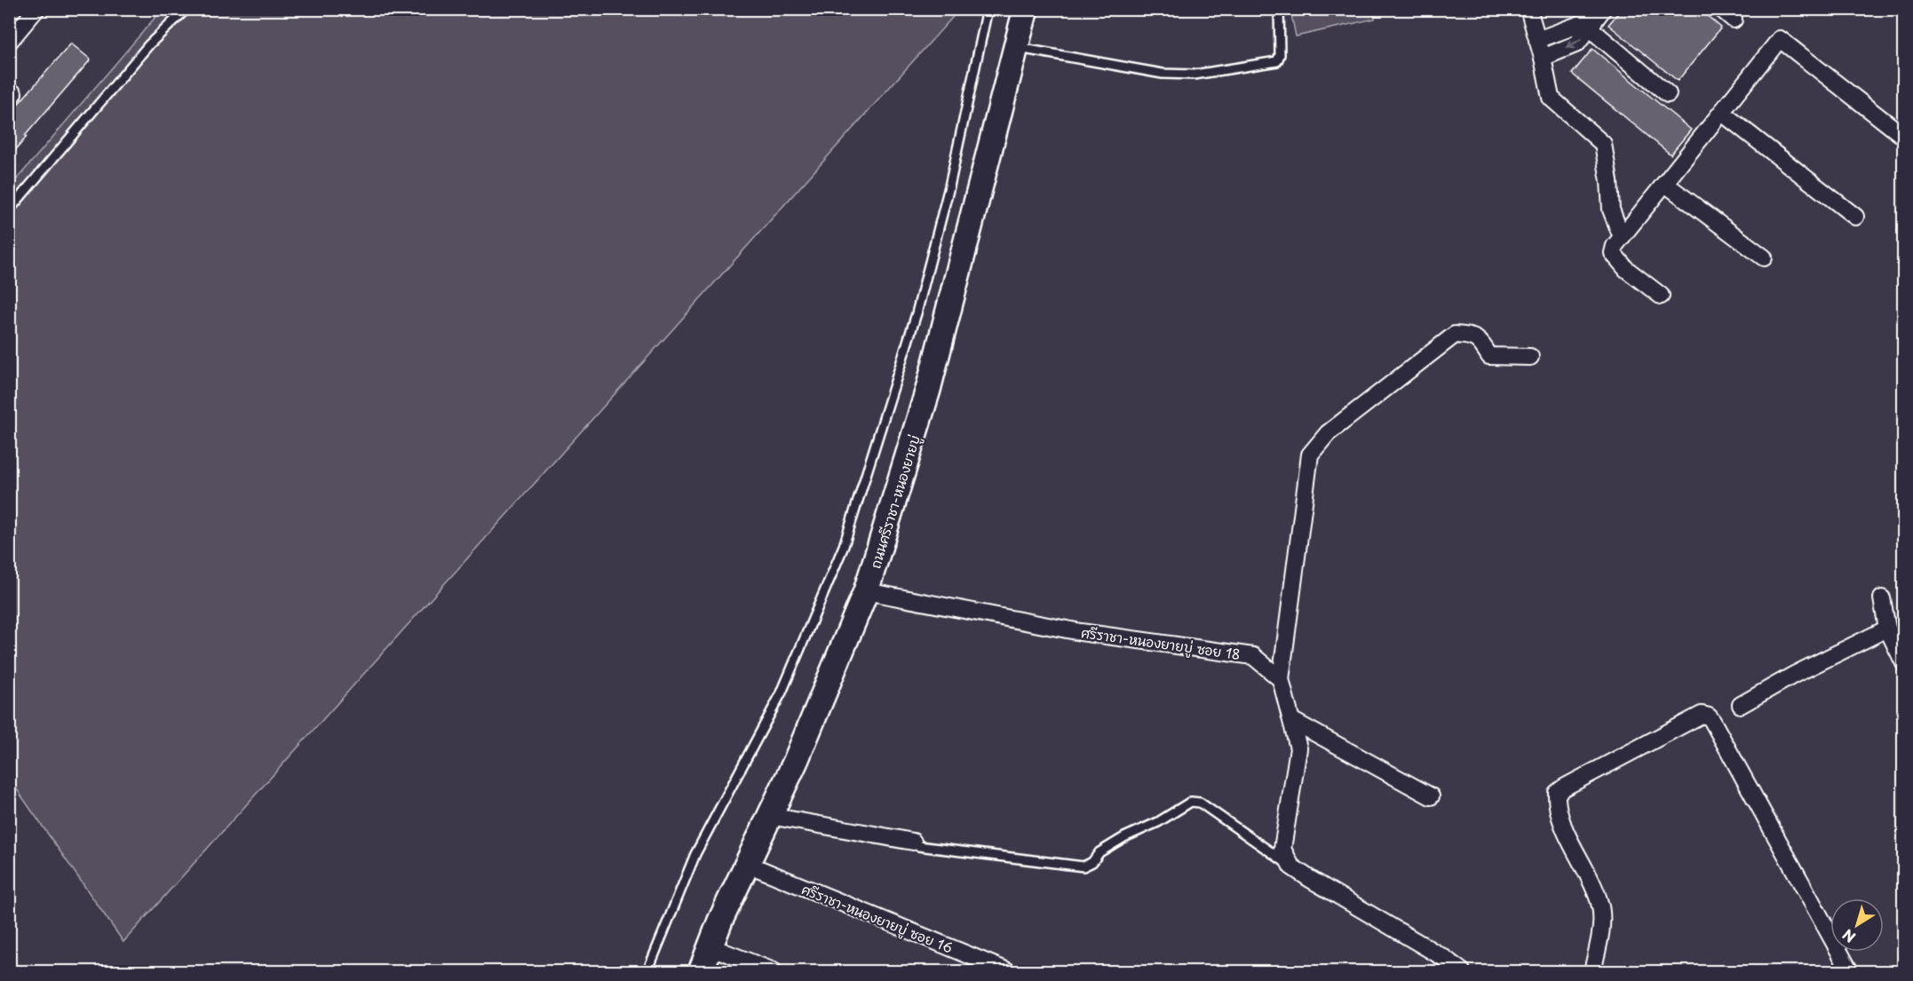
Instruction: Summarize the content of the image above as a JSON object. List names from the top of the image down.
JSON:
{
  "streets": {
    "main road": ["ถนนศรีราชา-หนองยายบู่"],
    "street": ["ศรีราชา-หนองยายบู่ ซอย 18", "ศรีราชา-หนองยายบู่ ซอย 16"]
  },
  "crossings": [
    ["ถนนศรีราชา-หนองยายบู่", "ศรีราชา-หนองยายบู่ ซอย 18"],
    ["ถนนศรีราชา-หนองยายบู่", "ศรีราชา-หนองยายบู่ ซอย 16"]
  ],
  "north": "bottom left"
}
